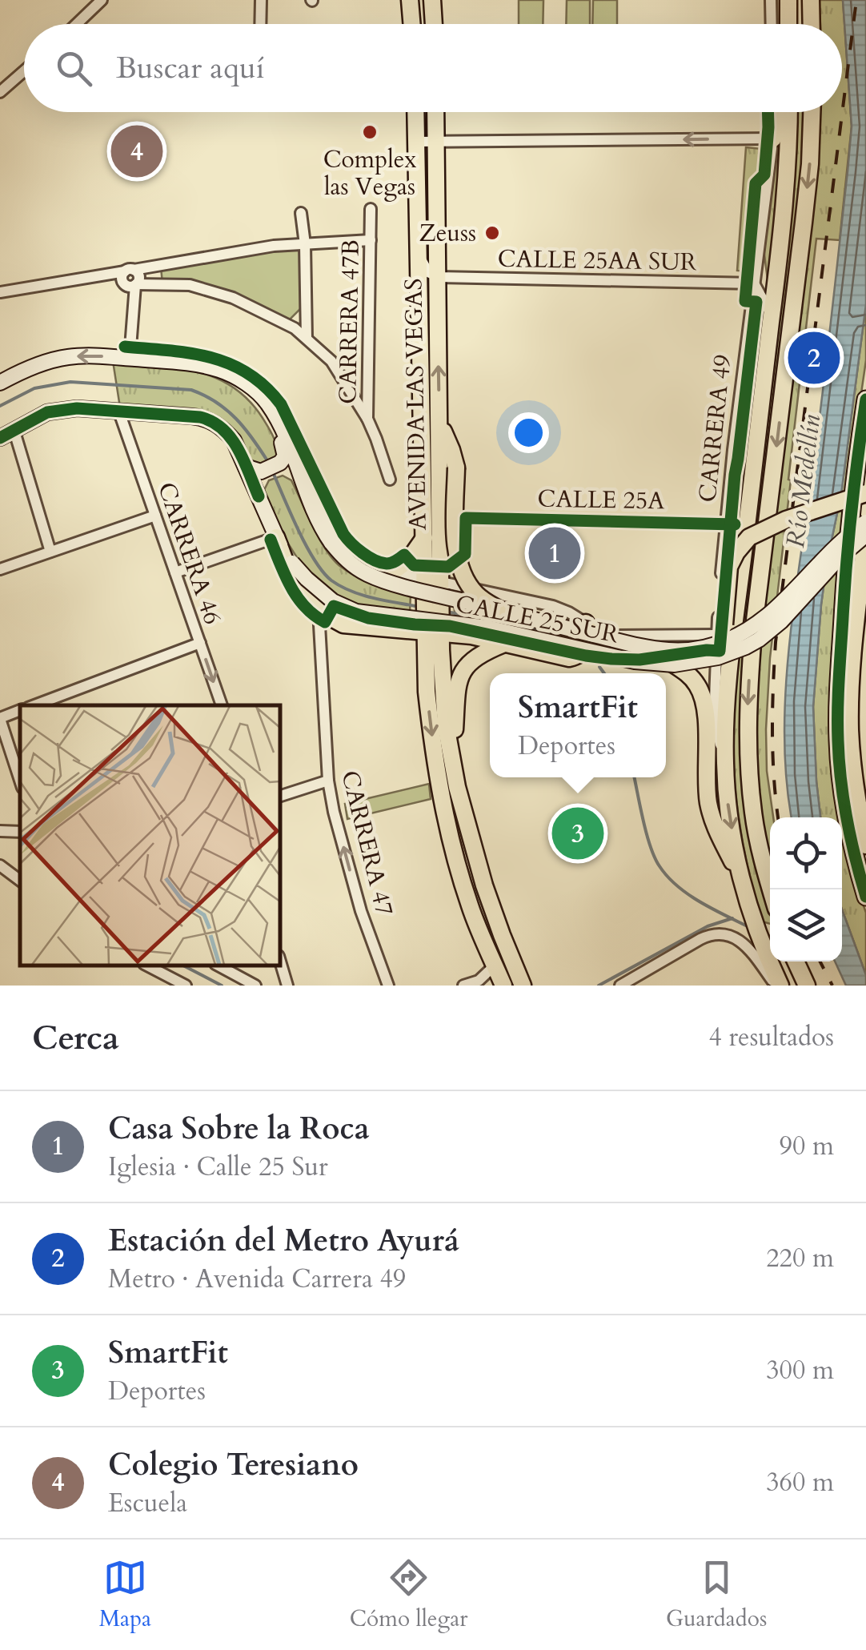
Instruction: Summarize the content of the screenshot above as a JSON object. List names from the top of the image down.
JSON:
{
  "streets": {
    "main road": ["AVENIDA LAS VEGAS", "CALLE 25 SUR"],
    "street": [
      "CALLE 25AA SUR",
      "CARRERA 47B",
      "CARRERA 49",
      "CARRERA 46",
      "CARRERA 47"
    ],
    "cycle path": ["CALLE 25A"]
  },
  "crossings": [
    ["CALLE 25AA SUR", "AVENIDA LAS VEGAS"],
    ["CALLE 25AA SUR", "CARRERA 49"],
    ["AVENIDA LAS VEGAS", "CALLE 25 SUR"],
    ["CARRERA 49", "CALLE 25 SUR"],
    ["CARRERA 46", "CALLE 25 SUR"]
  ],
  "one_way": ["CARRERA 47"],
  "water": ["Río Medellín"],
  "places": ["Complex las Vegas", "Zeuss"],
  "page": {
    "search": "Buscar aquí",
    "pins": [
      "4",
      "2",
      "1",
      "3"
    ],
    "popup": ["SmartFit", "Deportes"],
    "heading": ["Cerca", "4 resultados"],
    "list": [
      {
        "mark": "1",
        "name": "Casa Sobre la Roca",
        "note": "Iglesia · Calle 25 Sur",
        "value": "90 m"
      },
      {
        "mark": "2",
        "name": "Estación del Metro Ayurá",
        "note": "Metro · Avenida Carrera 49",
        "value": "220 m"
      },
      {
        "mark": "3",
        "name": "SmartFit",
        "note": "Deportes",
        "value": "300 m"
      },
      {
        "mark": "4",
        "name": "Colegio Teresiano",
        "note": "Escuela",
        "value": "360 m"
      }
    ],
    "nav": ["Mapa", "Cómo llegar", "Guardados"]
  }
}
